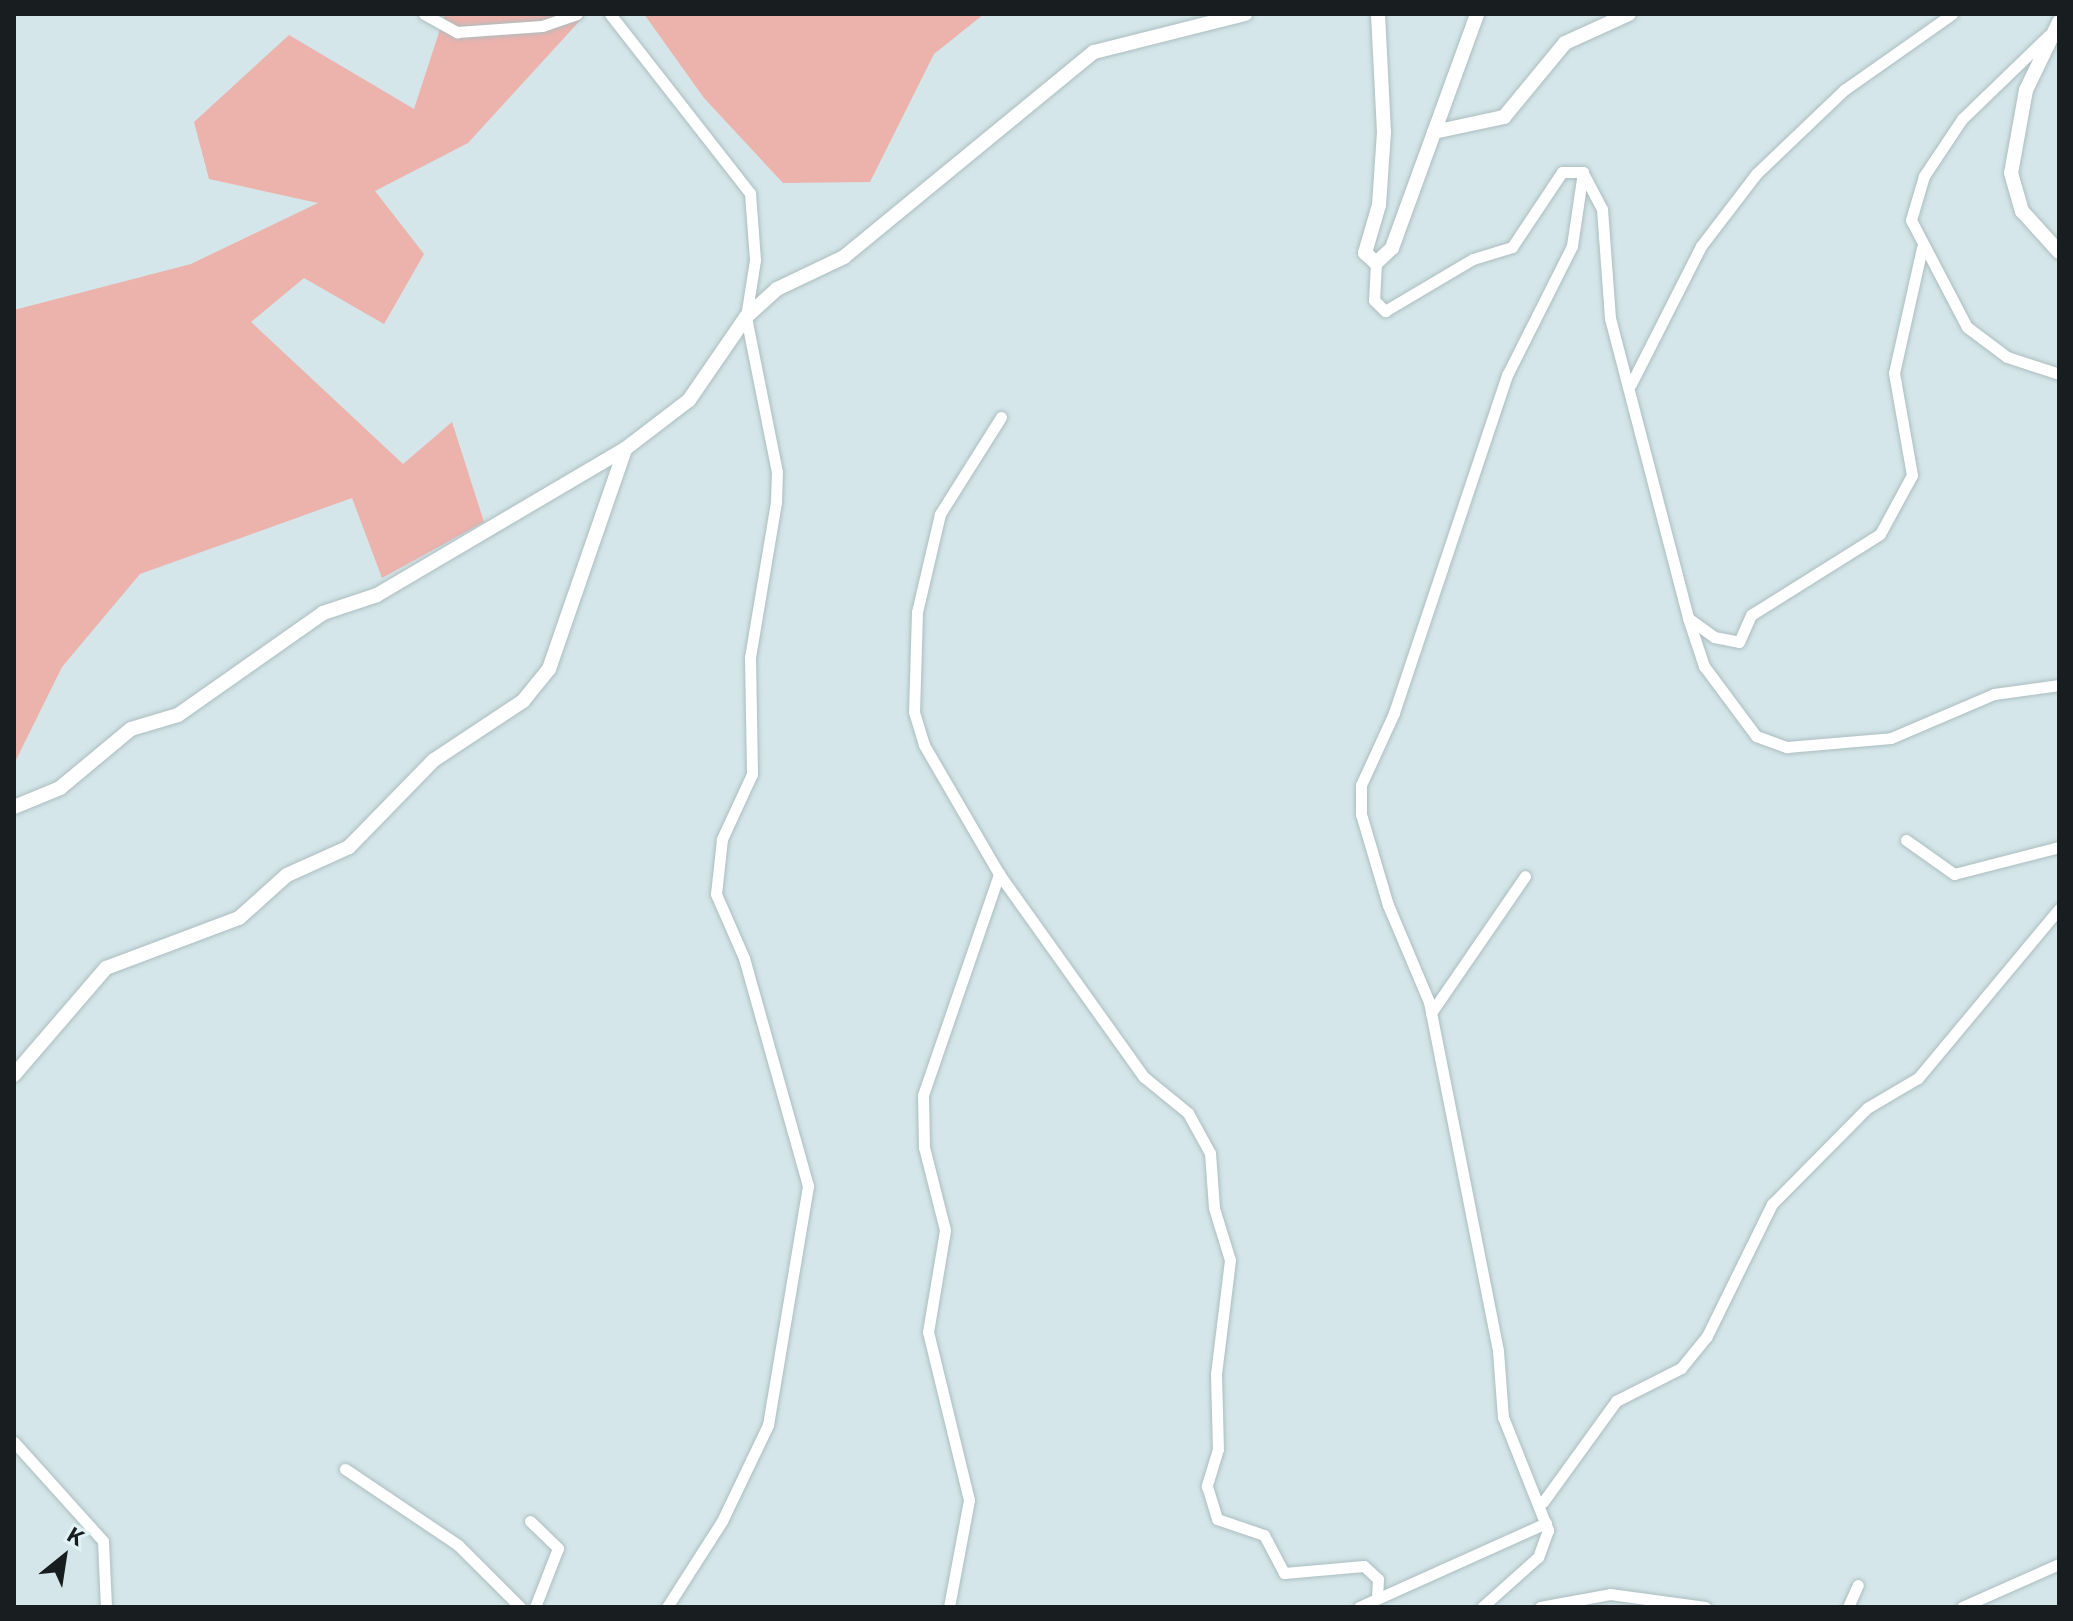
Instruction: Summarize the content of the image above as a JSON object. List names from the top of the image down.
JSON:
{
  "north": "top right"
}
